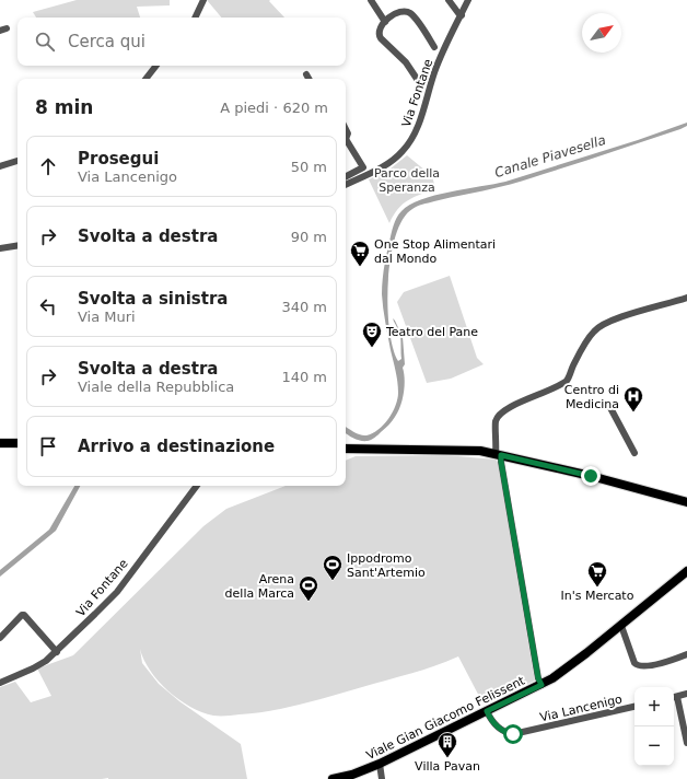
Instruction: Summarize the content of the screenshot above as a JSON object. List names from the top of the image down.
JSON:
{
  "streets": {
    "main road": ["Viale Gian Giacomo Felissent"],
    "street": ["Via Fontane", "Via Lancenigo"]
  },
  "crossings": [
    ["Via Lancenigo", "Viale Gian Giacomo Felissent"]
  ],
  "water": ["Canale Piavesella"],
  "parks": ["Parco della Speranza"],
  "places": {
    "supermarket": ["One Stop Alimentari dal Mondo", "In's Mercato"],
    "theatre": ["Teatro del Pane"],
    "hospital": ["Centro di Medicina"],
    "sports": ["Ippodromo Sant'Artemio", "Arena della Marca"],
    "building": ["Villa Pavan"]
  },
  "north": "top right",
  "page": {
    "search": "Cerca qui",
    "heading": ["8 min", "A piedi · 620 m"],
    "list": [
      ["Prosegui", "Via Lancenigo", "50 m"],
      ["Svolta a destra", "90 m"],
      ["Svolta a sinistra", "Via Muri", "340 m"],
      ["Svolta a destra", "Viale della Repubblica", "140 m"],
      "Arrivo a destinazione"
    ],
    "map_buttons": ["+", "−"]
  }
}
